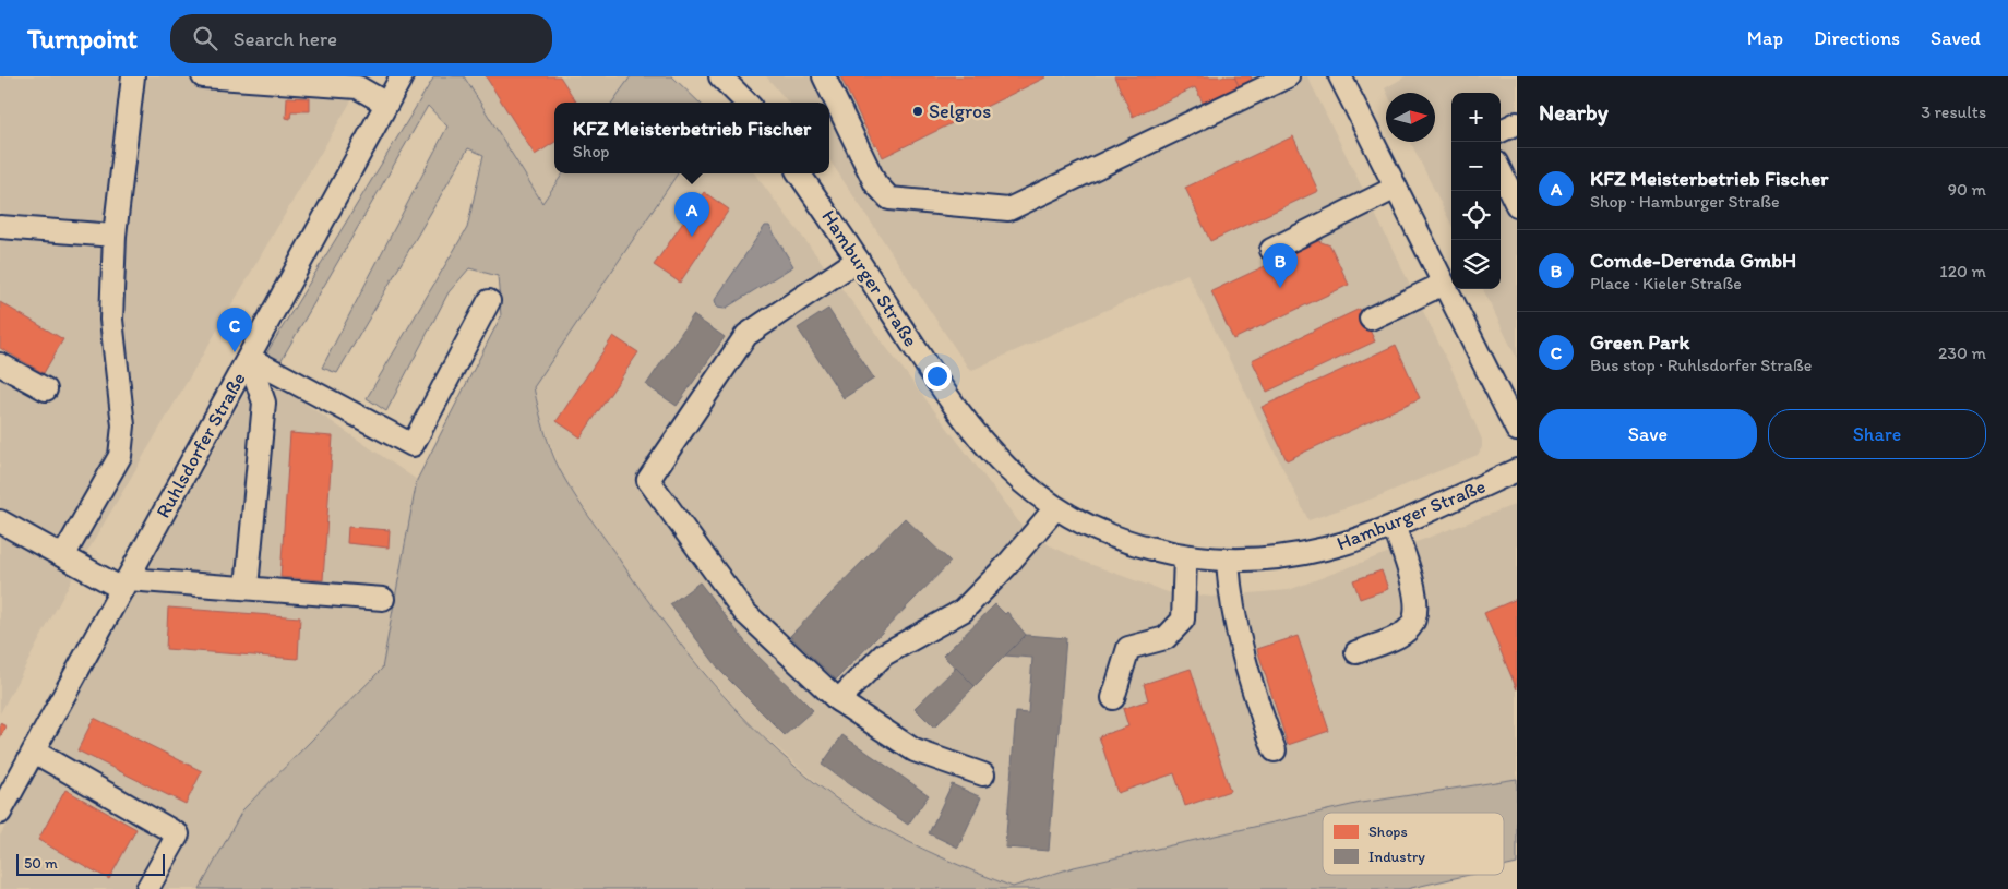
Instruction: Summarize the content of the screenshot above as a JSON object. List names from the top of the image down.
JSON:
{
  "streets": {
    "street": ["Hamburger Straße", "Ruhlsdorfer Straße"]
  },
  "places": ["Selgros"],
  "legend": ["Shops", "Industry"],
  "scale_bar": "50 m",
  "north": "right",
  "page": {
    "header": "Turnpoint",
    "search": "Search here",
    "nav": ["Map", "Directions", "Saved"],
    "heading": ["Nearby", "3 results"],
    "map_buttons": ["+", "−"],
    "popup": ["KFZ Meisterbetrieb Fischer", "Shop"],
    "list": [
      {
        "mark": "A",
        "name": "KFZ Meisterbetrieb Fischer",
        "note": "Shop · Hamburger Straße",
        "value": "90 m"
      },
      {
        "mark": "B",
        "name": "Comde-Derenda GmbH",
        "note": "Place · Kieler Straße",
        "value": "120 m"
      },
      {
        "mark": "C",
        "name": "Green Park",
        "note": "Bus stop · Ruhlsdorfer Straße",
        "value": "230 m"
      }
    ],
    "pins": ["A", "B", "C"],
    "buttons": ["Save", "Share"],
    "scale": "50 m"
  }
}
